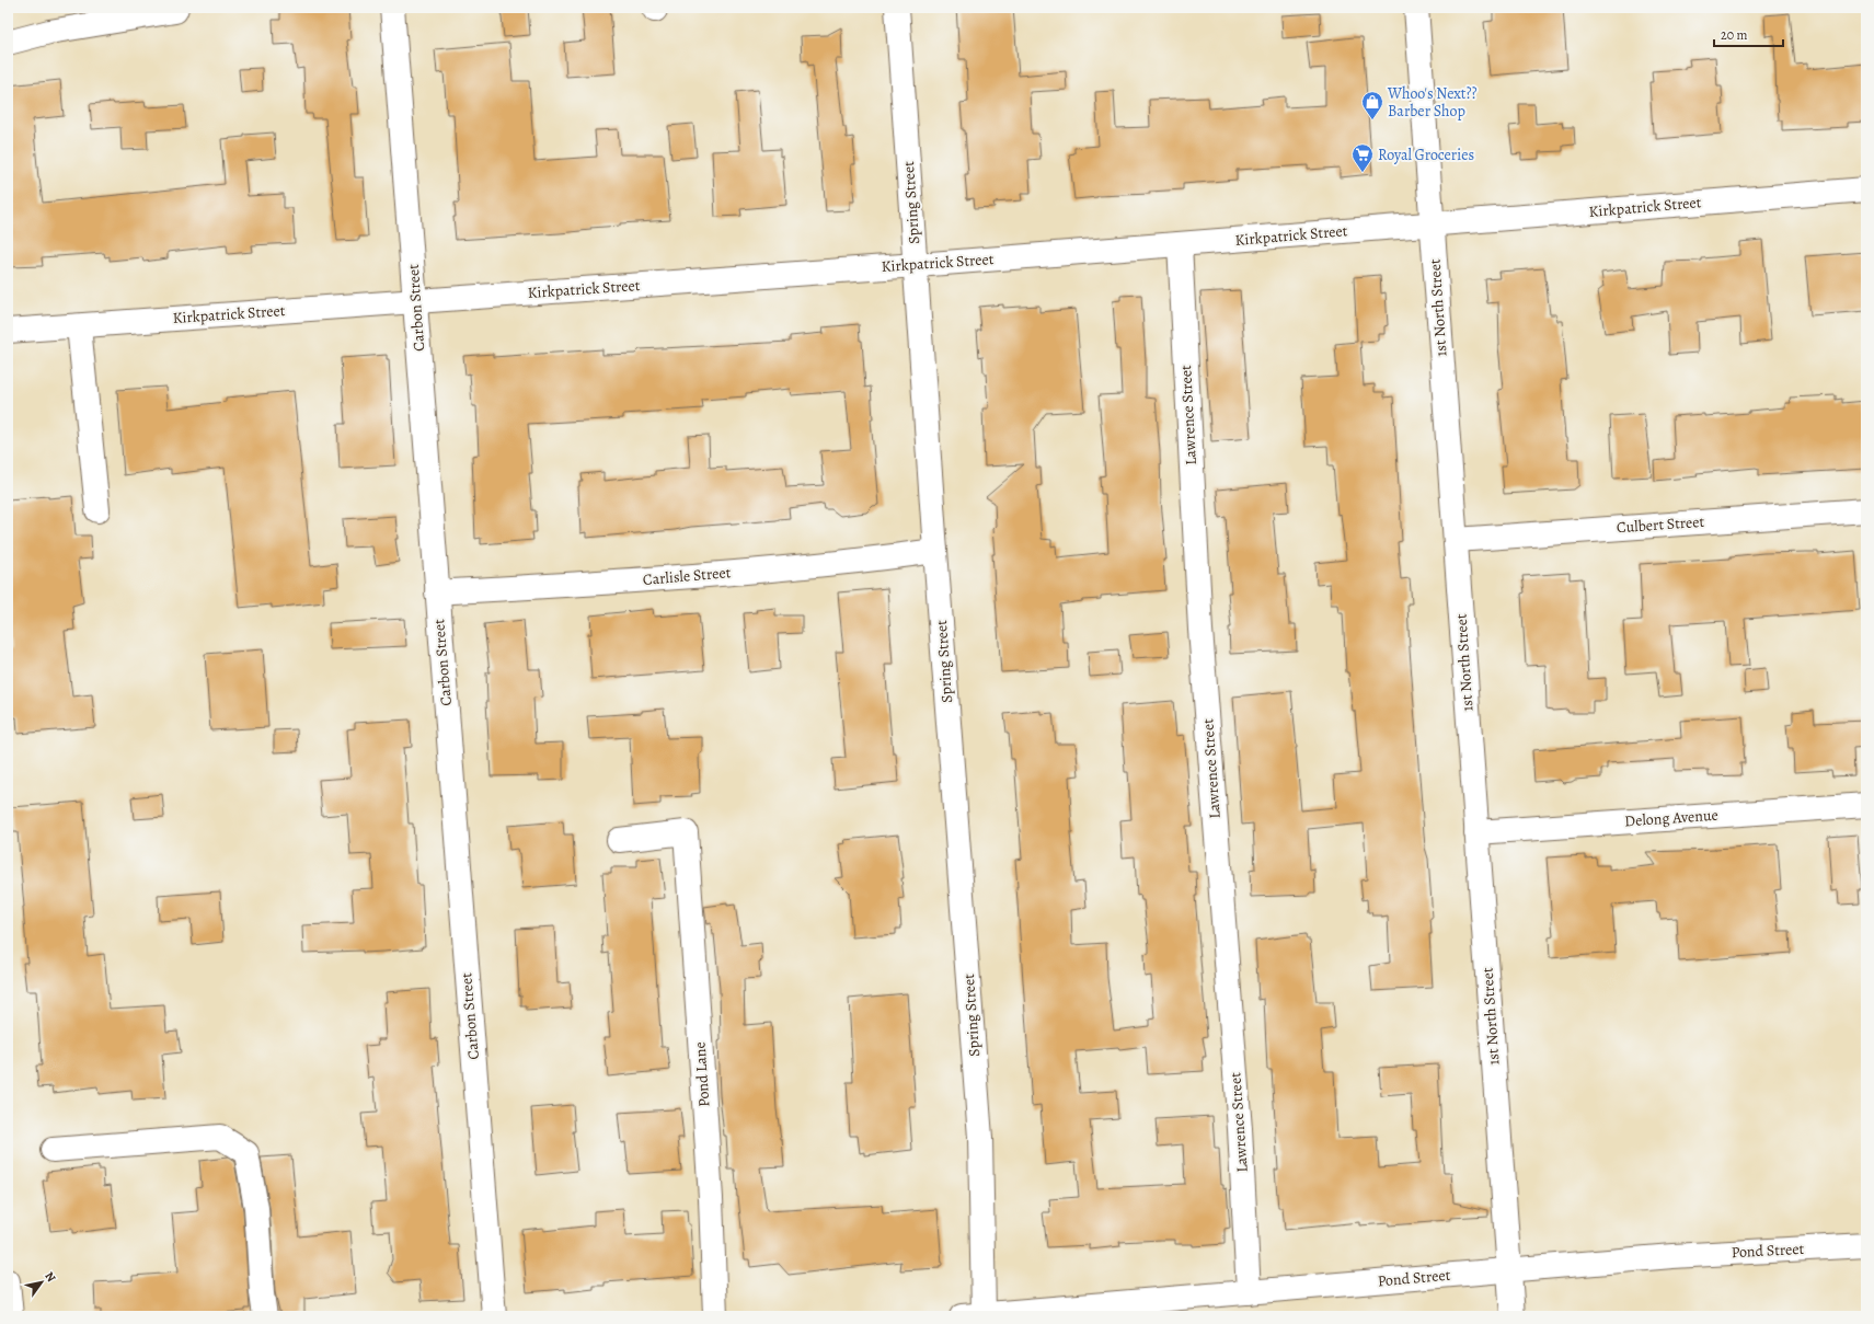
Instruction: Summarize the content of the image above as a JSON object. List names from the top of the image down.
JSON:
{
  "streets": {
    "street": [
      "Spring Street",
      "Kirkpatrick Street",
      "Carbon Street",
      "1st North Street",
      "Lawrence Street",
      "Culbert Street",
      "Carlisle Street",
      "Delong Avenue",
      "Pond Lane",
      "Pond Street"
    ]
  },
  "crossings": [
    ["Spring Street", "Kirkpatrick Street"],
    ["Spring Street", "Carlisle Street"],
    ["Spring Street", "Pond Street"],
    ["Kirkpatrick Street", "Carbon Street"],
    ["Kirkpatrick Street", "1st North Street"],
    ["Kirkpatrick Street", "Lawrence Street"],
    ["Carbon Street", "Carlisle Street"],
    ["1st North Street", "Culbert Street"],
    ["1st North Street", "Delong Avenue"],
    ["1st North Street", "Pond Street"],
    ["Lawrence Street", "Pond Street"]
  ],
  "places": {
    "shop": ["Whoo's Next?? Barber Shop"],
    "supermarket": ["Royal Groceries"]
  },
  "scale_bar": "20 m",
  "north": "top right"
}
